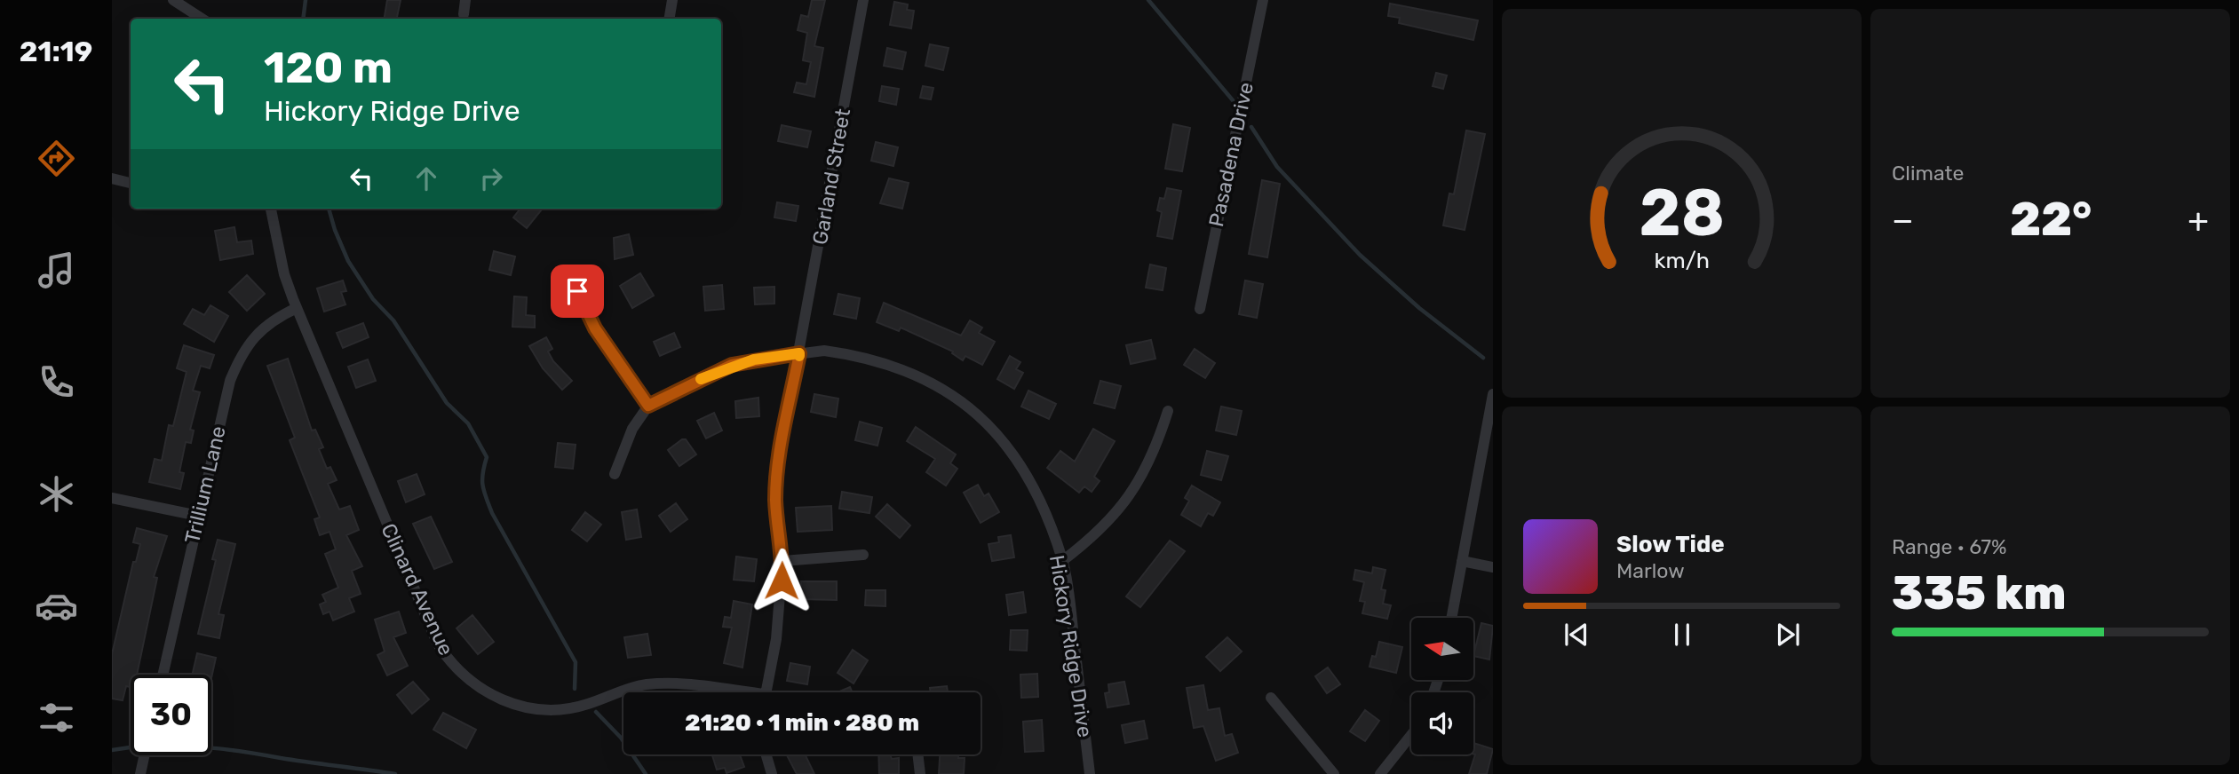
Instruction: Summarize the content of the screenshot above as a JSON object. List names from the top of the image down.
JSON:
{
  "streets": {
    "street": [
      "Pasadena Drive",
      "Garland Street",
      "Trillium Lane",
      "Clinard Avenue",
      "Hickory Ridge Drive"
    ]
  },
  "crossings": [
    ["Garland Street", "Hickory Ridge Drive"],
    ["Trillium Lane", "Clinard Avenue"]
  ],
  "north": "left",
  "page": {
    "tabs": "21:19",
    "tile": [
      "Climate",
      ["Range · 67%", "335 km"]
    ],
    "turn": ["120 m", "Hickory Ridge Drive"],
    "heat": ["−", "22°", "+"],
    "song": ["Slow Tide", "Marlow"],
    "limit": "30",
    "trip": "21:20 · 1 min · 280 m",
    "gauge": ["28", "km/h"]
  }
}
